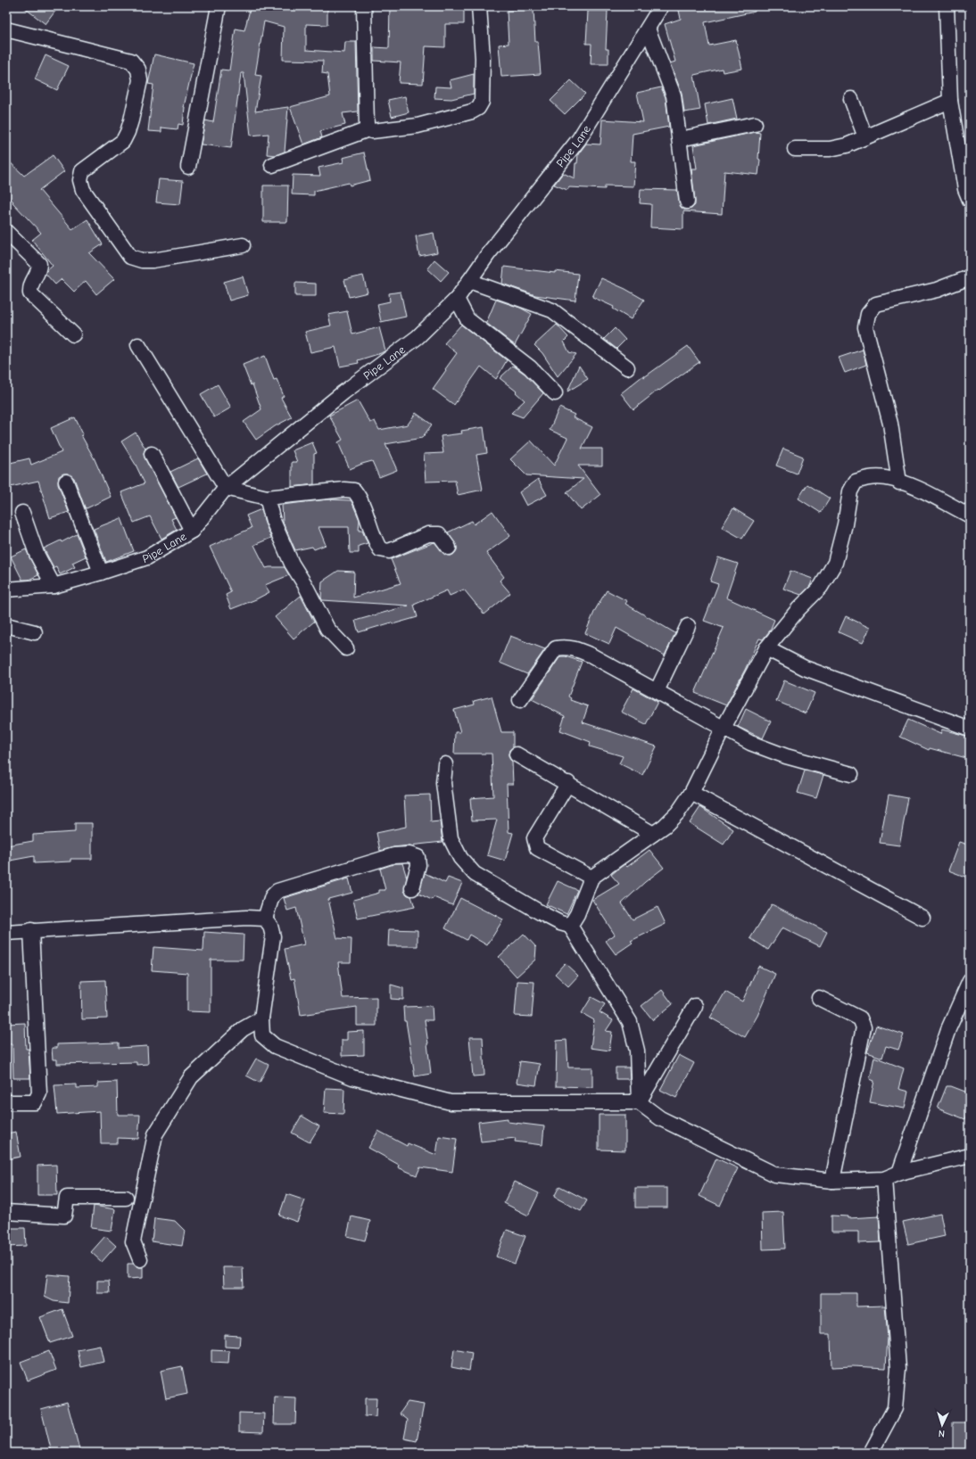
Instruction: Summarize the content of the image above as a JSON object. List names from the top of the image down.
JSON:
{
  "streets": {
    "street": ["Pipe Lane"]
  },
  "north": "bottom"
}
